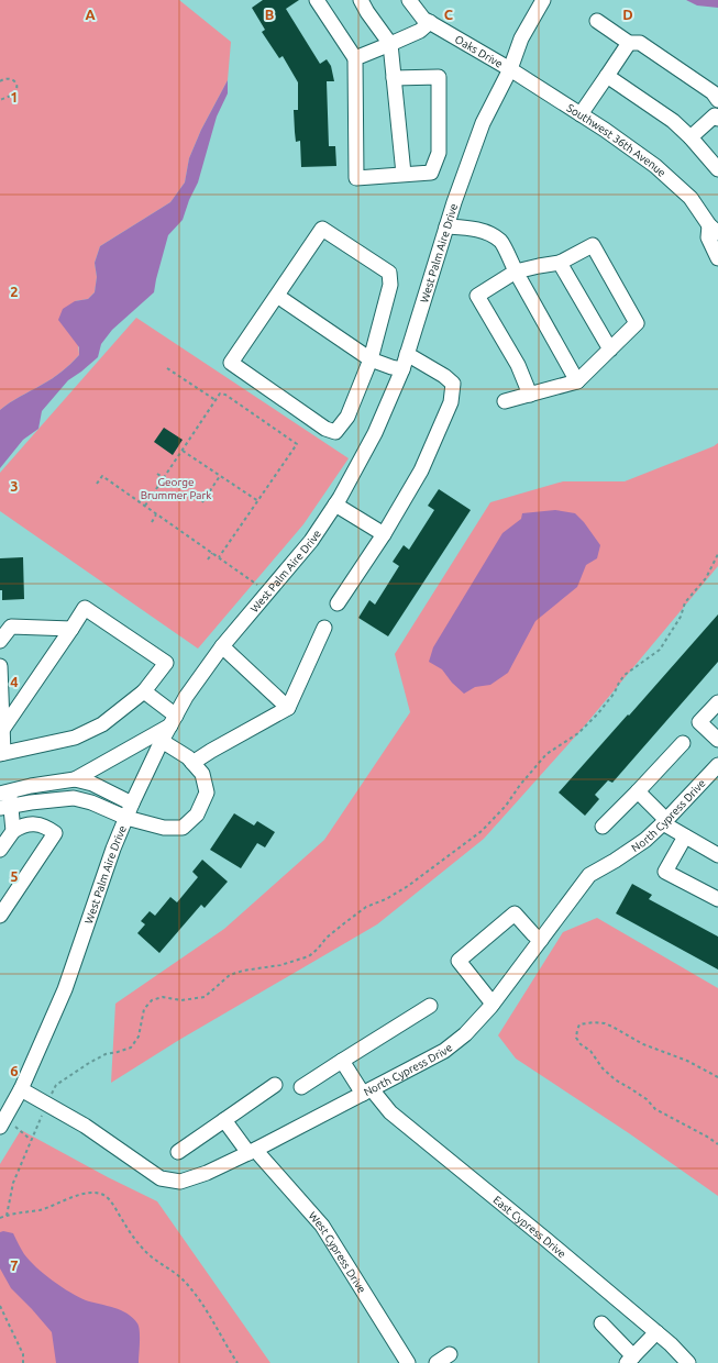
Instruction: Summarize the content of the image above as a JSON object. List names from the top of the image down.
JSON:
{
  "streets": {
    "street": [
      "Oaks Drive",
      "Southwest 36th Avenue",
      "West Palm Aire Drive",
      "North Cypress Drive",
      "East Cypress Drive",
      "West Cypress Drive"
    ]
  },
  "crossings": [
    ["Oaks Drive", "Southwest 36th Avenue"],
    ["Oaks Drive", "West Palm Aire Drive"],
    ["Southwest 36th Avenue", "West Palm Aire Drive"],
    ["West Palm Aire Drive", "North Cypress Drive"],
    ["North Cypress Drive", "East Cypress Drive"],
    ["North Cypress Drive", "West Cypress Drive"]
  ],
  "parks": ["George Brummer Park"],
  "grid": {
    "columns": [
      "A",
      "B",
      "C",
      "D"
    ],
    "rows": [
      "1",
      "2",
      "3",
      "4",
      "5",
      "6",
      "7"
    ]
  }
}
